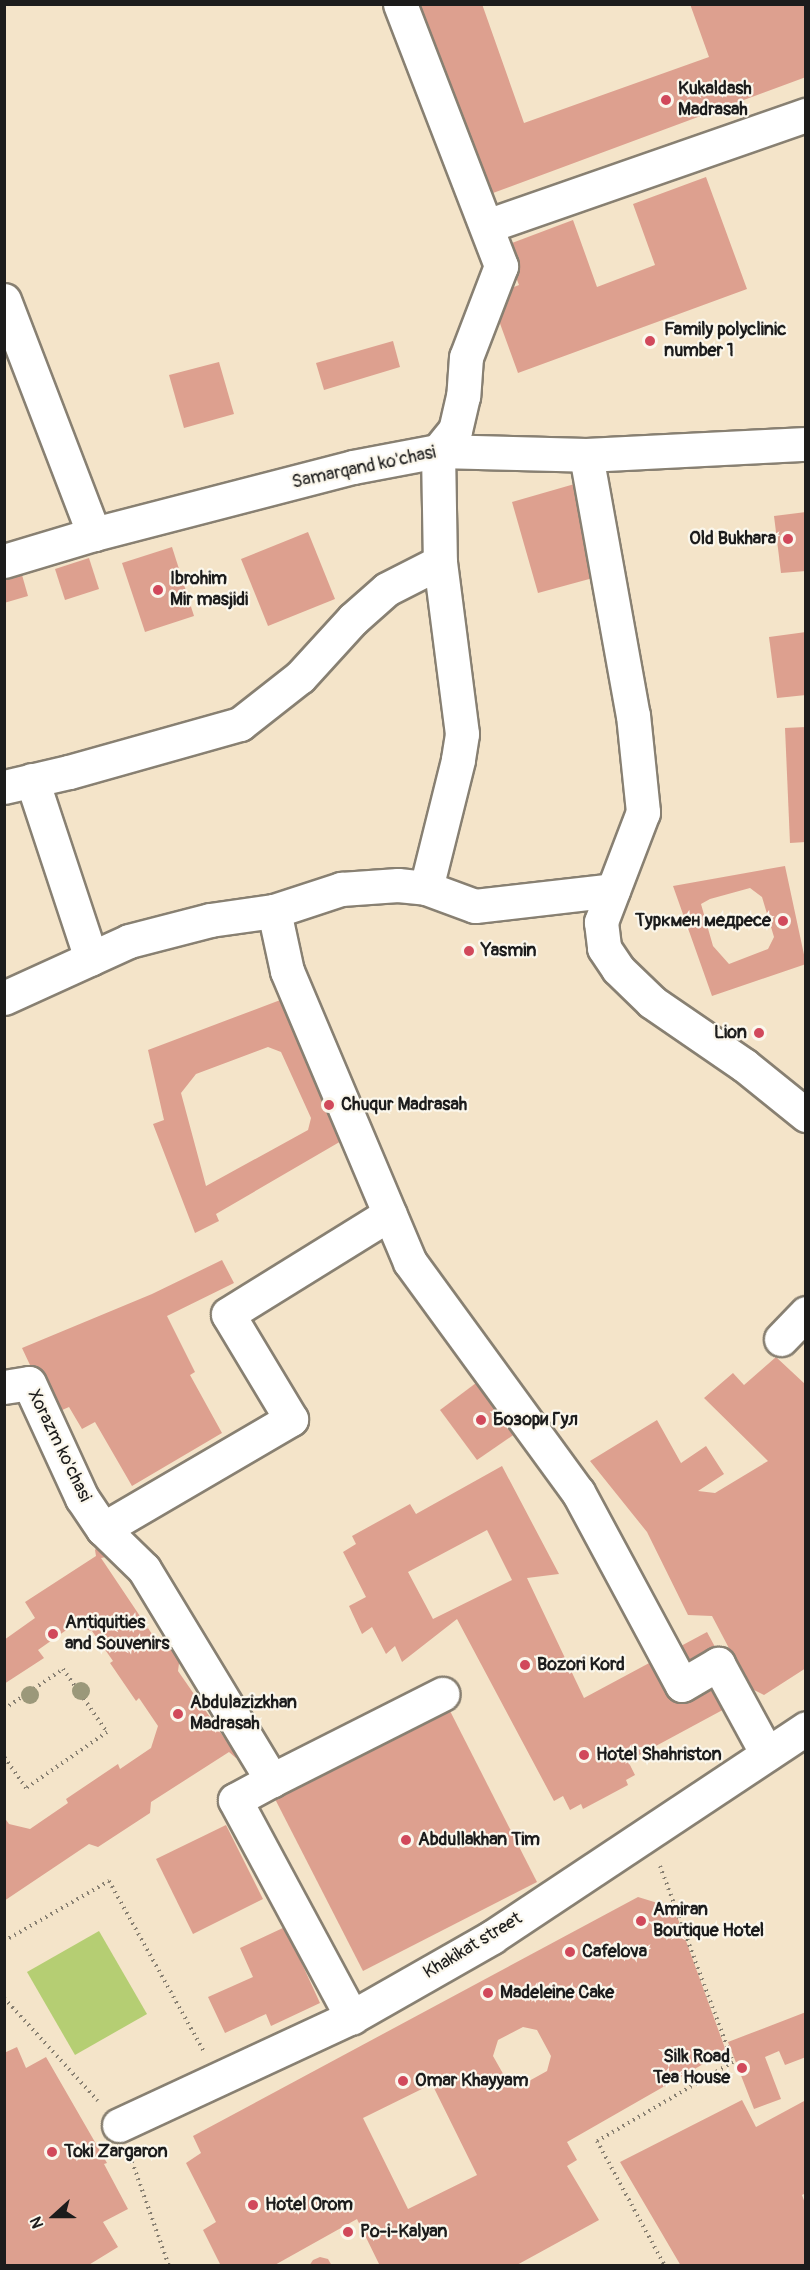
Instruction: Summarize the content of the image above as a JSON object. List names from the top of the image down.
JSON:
{
  "streets": {
    "street": ["Samarqand ko'chasi", "Xorazm ko'chasi", "Khakikat street"]
  },
  "places": [
    "Kukaldash Madrasah",
    "Family polyclinic number 1",
    "Old Bukhara",
    "Ibrohim Mir masjidi",
    "Туркмен медресе",
    "Yasmin",
    "Lion",
    "Chuqur Madrasah",
    "Бозори Гул",
    "Antiquities and Souvenirs",
    "Bozori Kord",
    "Abdulazizkhan Madrasah",
    "Hotel Shahriston",
    "Abdullakhan Tim",
    "Amiran Boutique Hotel",
    "Cafelova",
    "Madeleine Cake",
    "Silk Road Tea House",
    "Omar Khayyam",
    "Toki Zargaron",
    "Hotel Orom",
    "Po-i-Kalyan"
  ],
  "north": "left"
}
